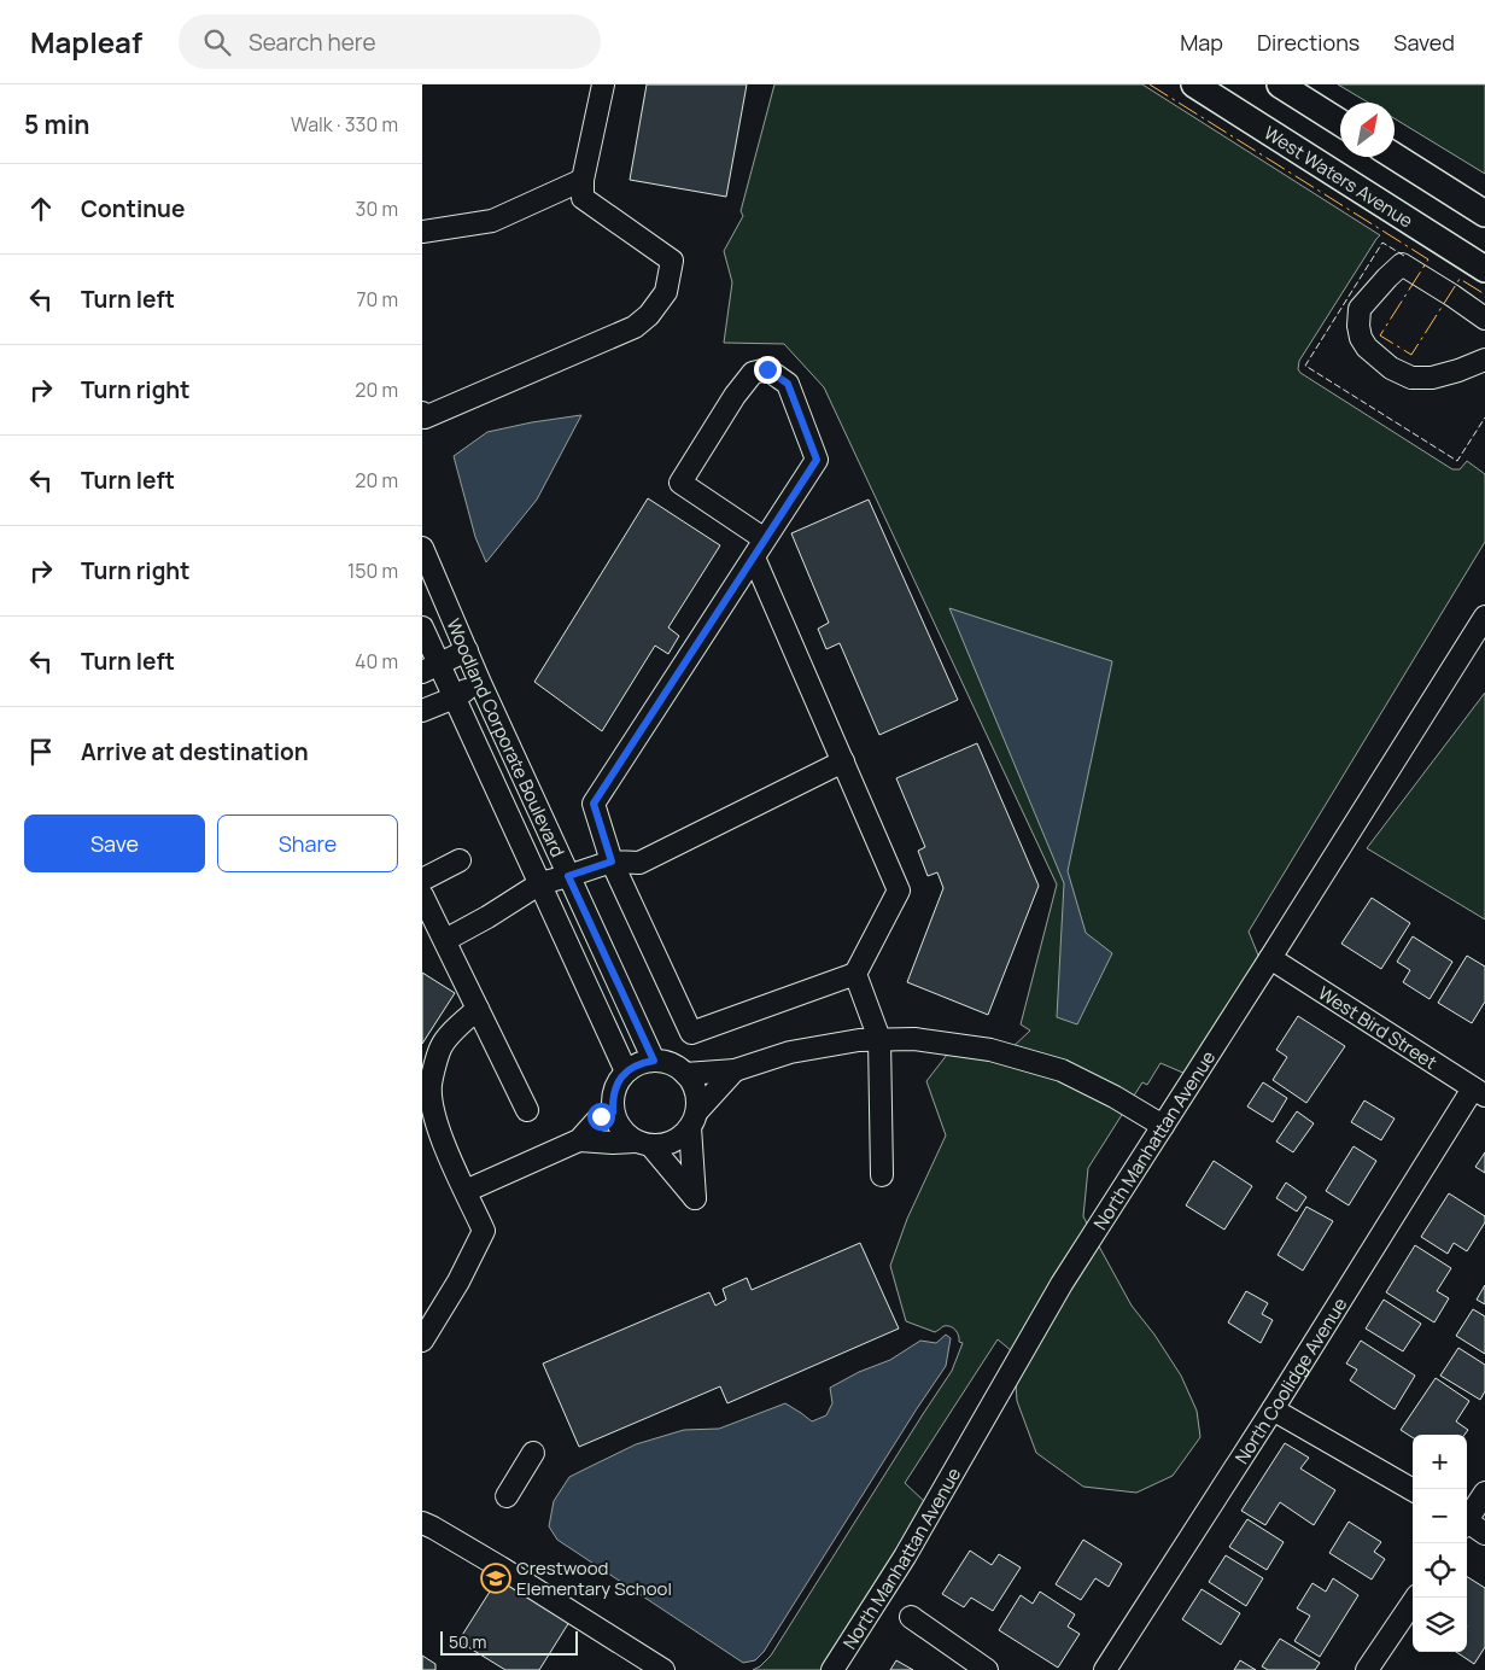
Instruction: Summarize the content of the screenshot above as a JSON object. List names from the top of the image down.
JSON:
{
  "streets": {
    "main road": ["West Waters Avenue"],
    "street": [
      "Woodland Corporate Boulevard",
      "West Bird Street",
      "North Manhattan Avenue",
      "North Coolidge Avenue"
    ]
  },
  "crossings": [
    ["West Bird Street", "North Manhattan Avenue"],
    ["West Bird Street", "North Coolidge Avenue"]
  ],
  "places": {
    "school or university": ["Crestwood Elementary School"]
  },
  "scale_bar": "50 m",
  "north": "top right",
  "page": {
    "header": "Mapleaf",
    "search": "Search here",
    "nav": ["Map", "Directions", "Saved"],
    "heading": ["5 min", "Walk · 330 m"],
    "list": [
      ["Continue", "30 m"],
      ["Turn left", "70 m"],
      ["Turn right", "20 m"],
      ["Turn left", "20 m"],
      ["Turn right", "150 m"],
      ["Turn left", "40 m"],
      "Arrive at destination"
    ],
    "buttons": ["Save", "Share"],
    "map_buttons": ["+", "−"],
    "scale": "50 m"
  }
}
